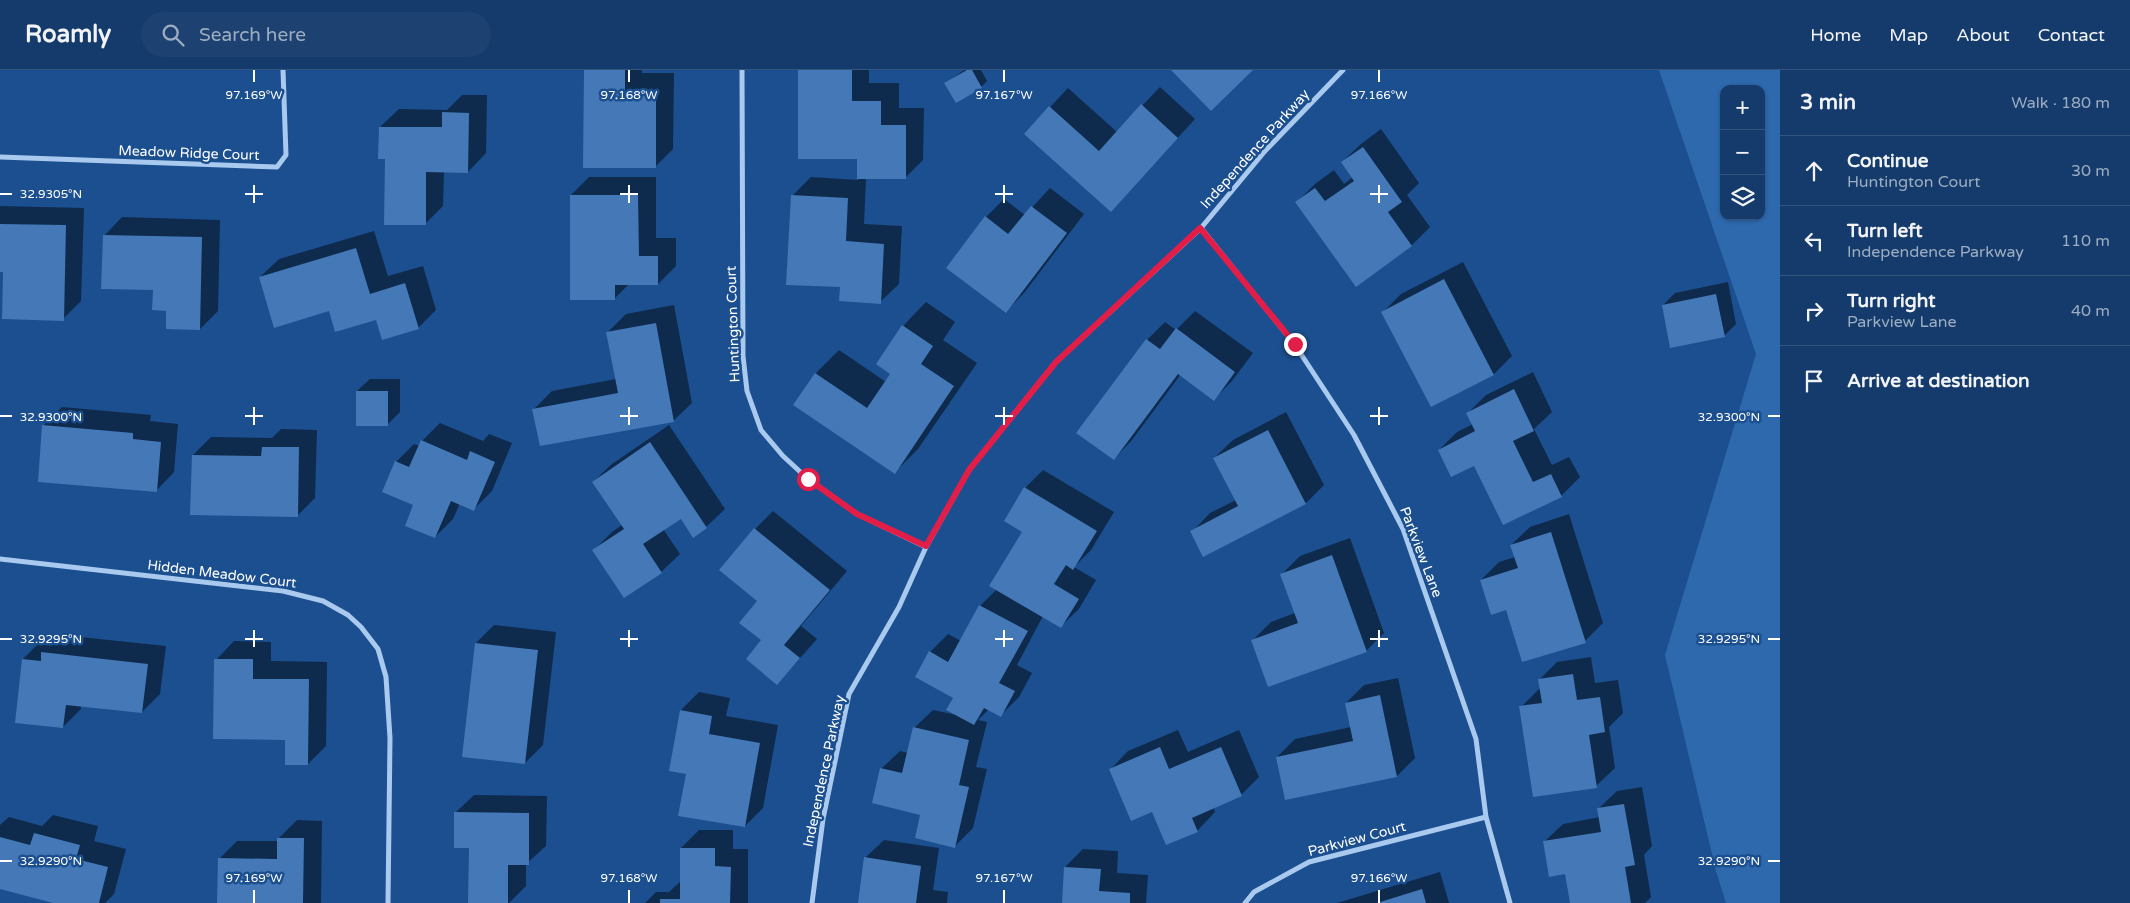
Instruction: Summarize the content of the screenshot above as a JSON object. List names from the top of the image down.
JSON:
{
  "streets": {
    "street": [
      "Independence Parkway",
      "Meadow Ridge Court",
      "Huntington Court",
      "Parkview Lane",
      "Hidden Meadow Court",
      "Parkview Court"
    ]
  },
  "crossings": [
    ["Independence Parkway", "Huntington Court"],
    ["Independence Parkway", "Parkview Lane"],
    ["Parkview Lane", "Parkview Court"]
  ],
  "page": {
    "header": "Roamly",
    "search": "Search here",
    "nav": [
      "Home",
      "Map",
      "About",
      "Contact"
    ],
    "heading": ["3 min", "Walk · 180 m"],
    "map_buttons": ["+", "−"],
    "list": [
      ["Continue", "Huntington Court", "30 m"],
      ["Turn left", "Independence Parkway", "110 m"],
      ["Turn right", "Parkview Lane", "40 m"],
      "Arrive at destination"
    ]
  },
  "coordinates": [
    "97.169°W",
    "97.168°W",
    "97.167°W",
    "97.166°W",
    "32.9305°N",
    "32.9300°N",
    "32.9295°N",
    "32.9290°N"
  ]
}
